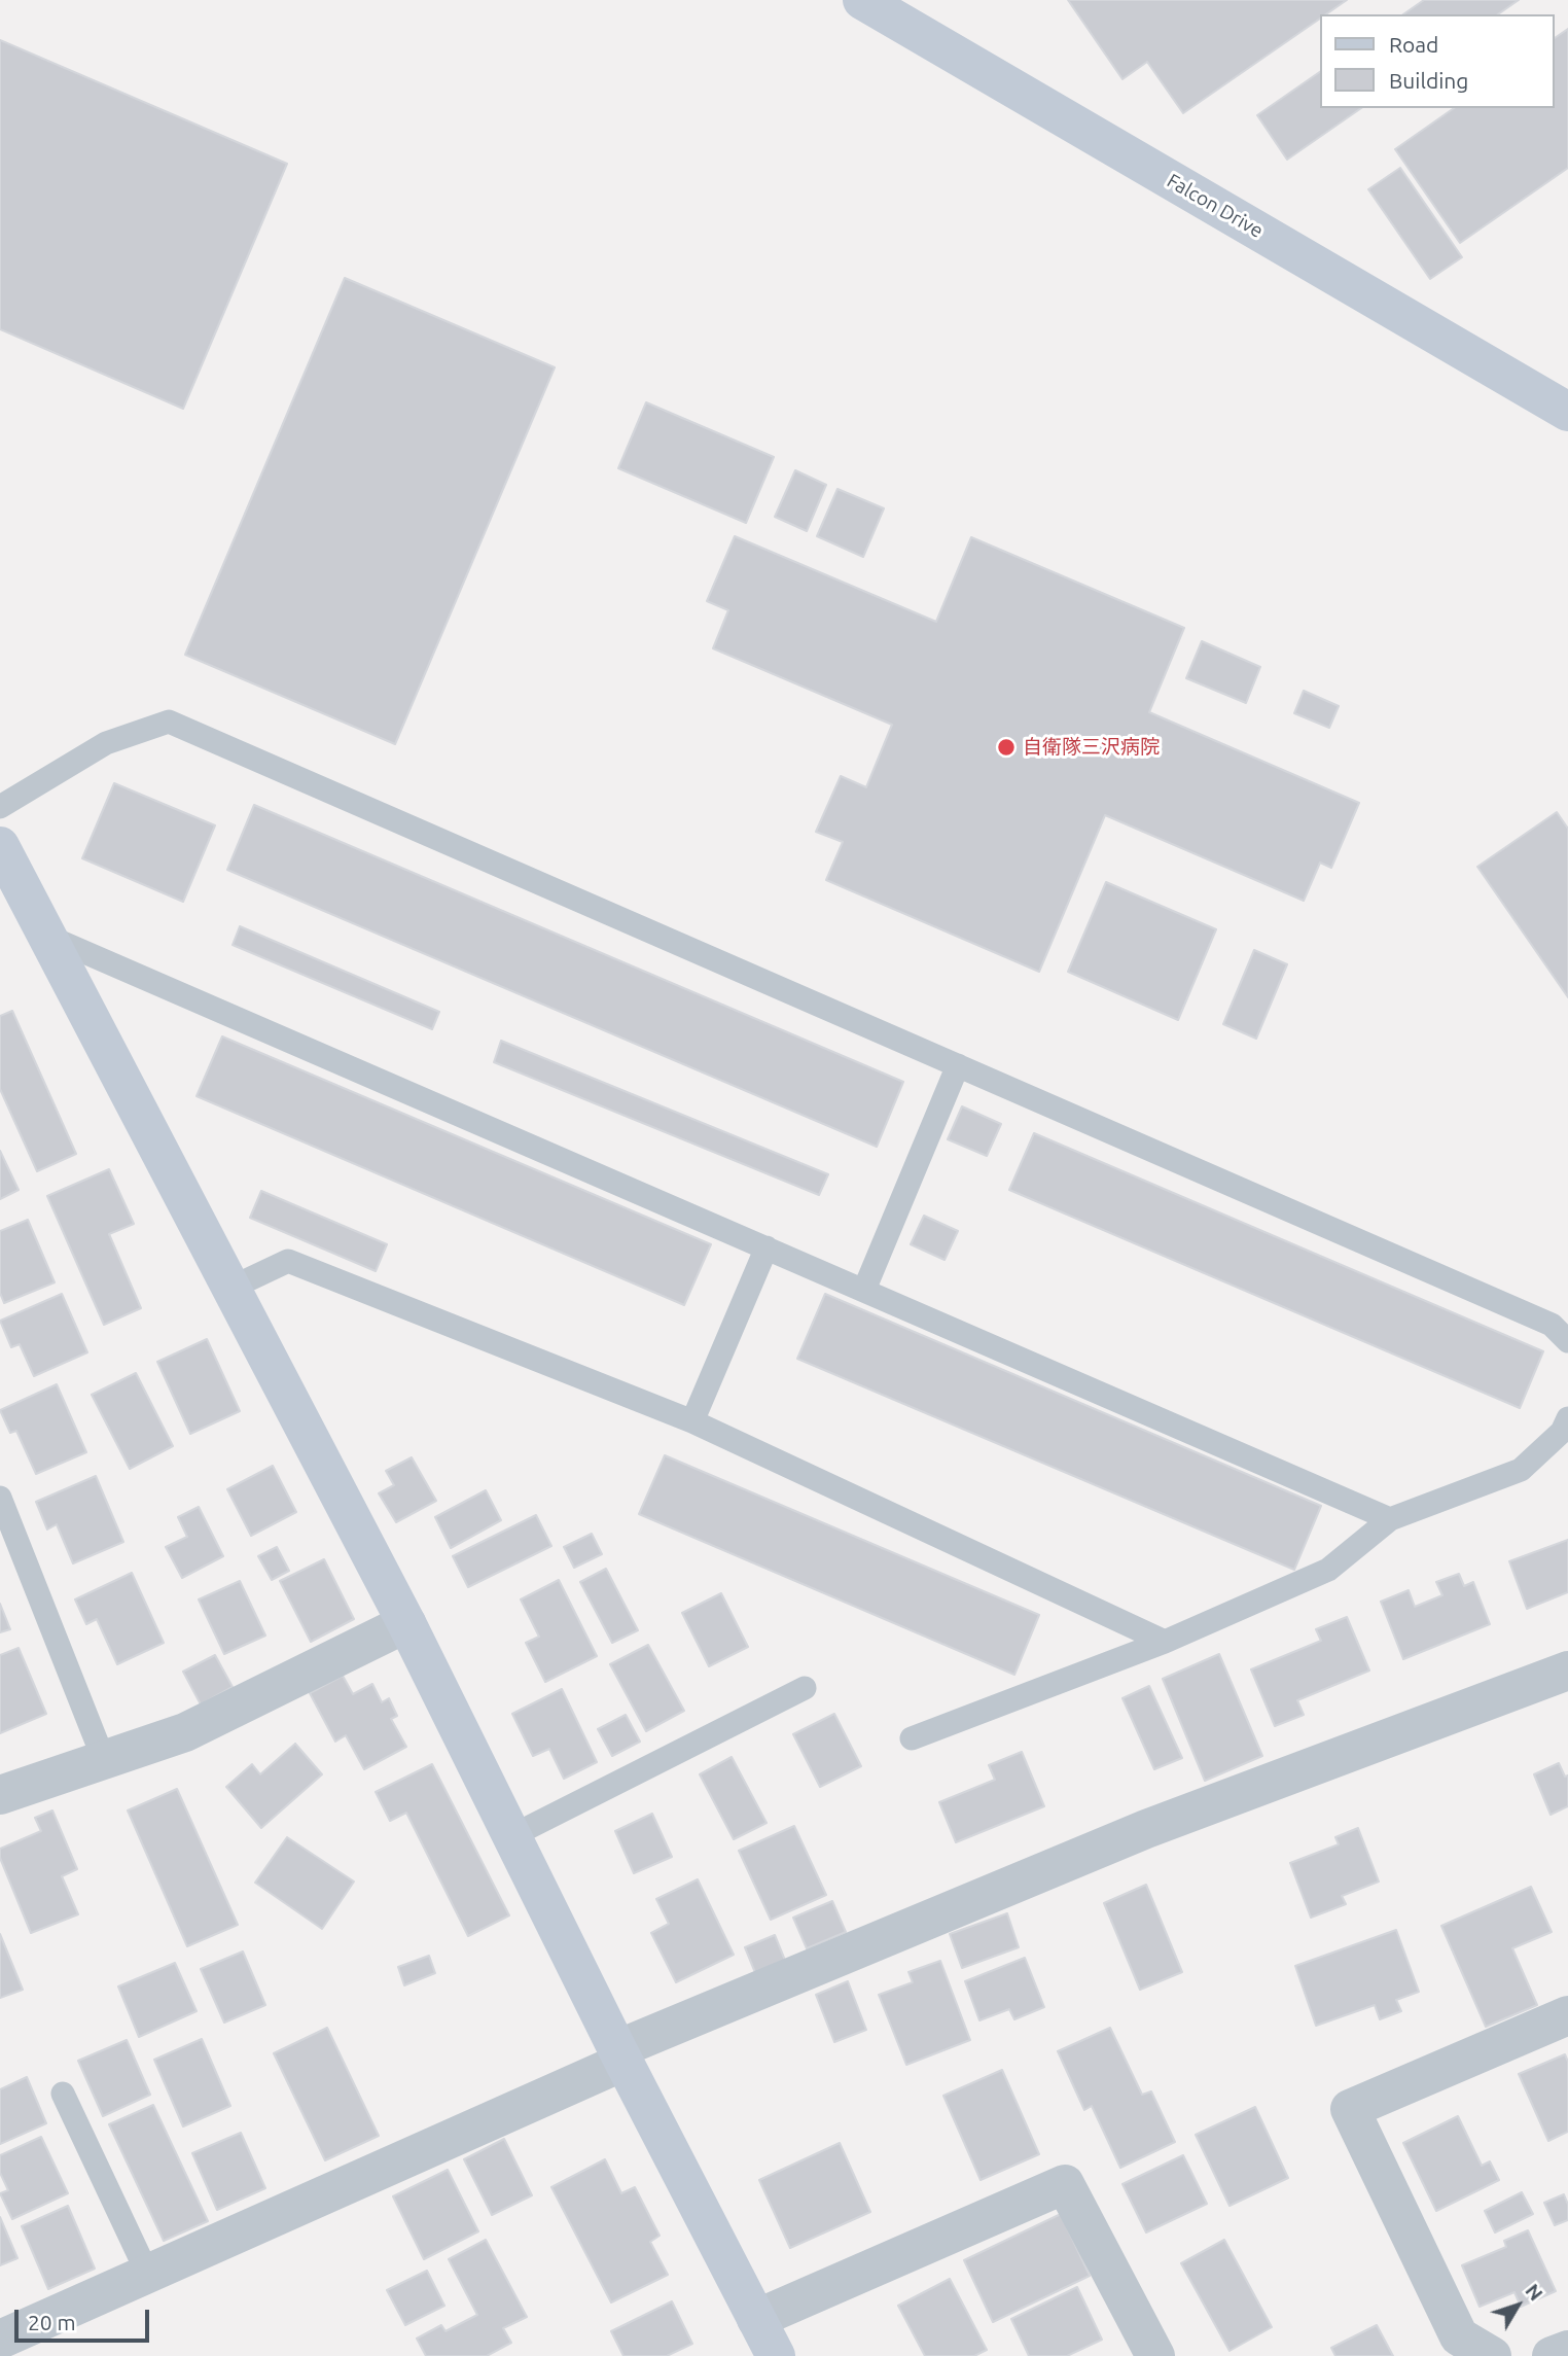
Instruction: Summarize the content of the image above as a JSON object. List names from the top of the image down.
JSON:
{
  "streets": {
    "street": ["Falcon Drive"]
  },
  "places": ["自衛隊三沢病院"],
  "legend": ["Road", "Building"],
  "scale_bar": "20 m",
  "north": "top right"
}
